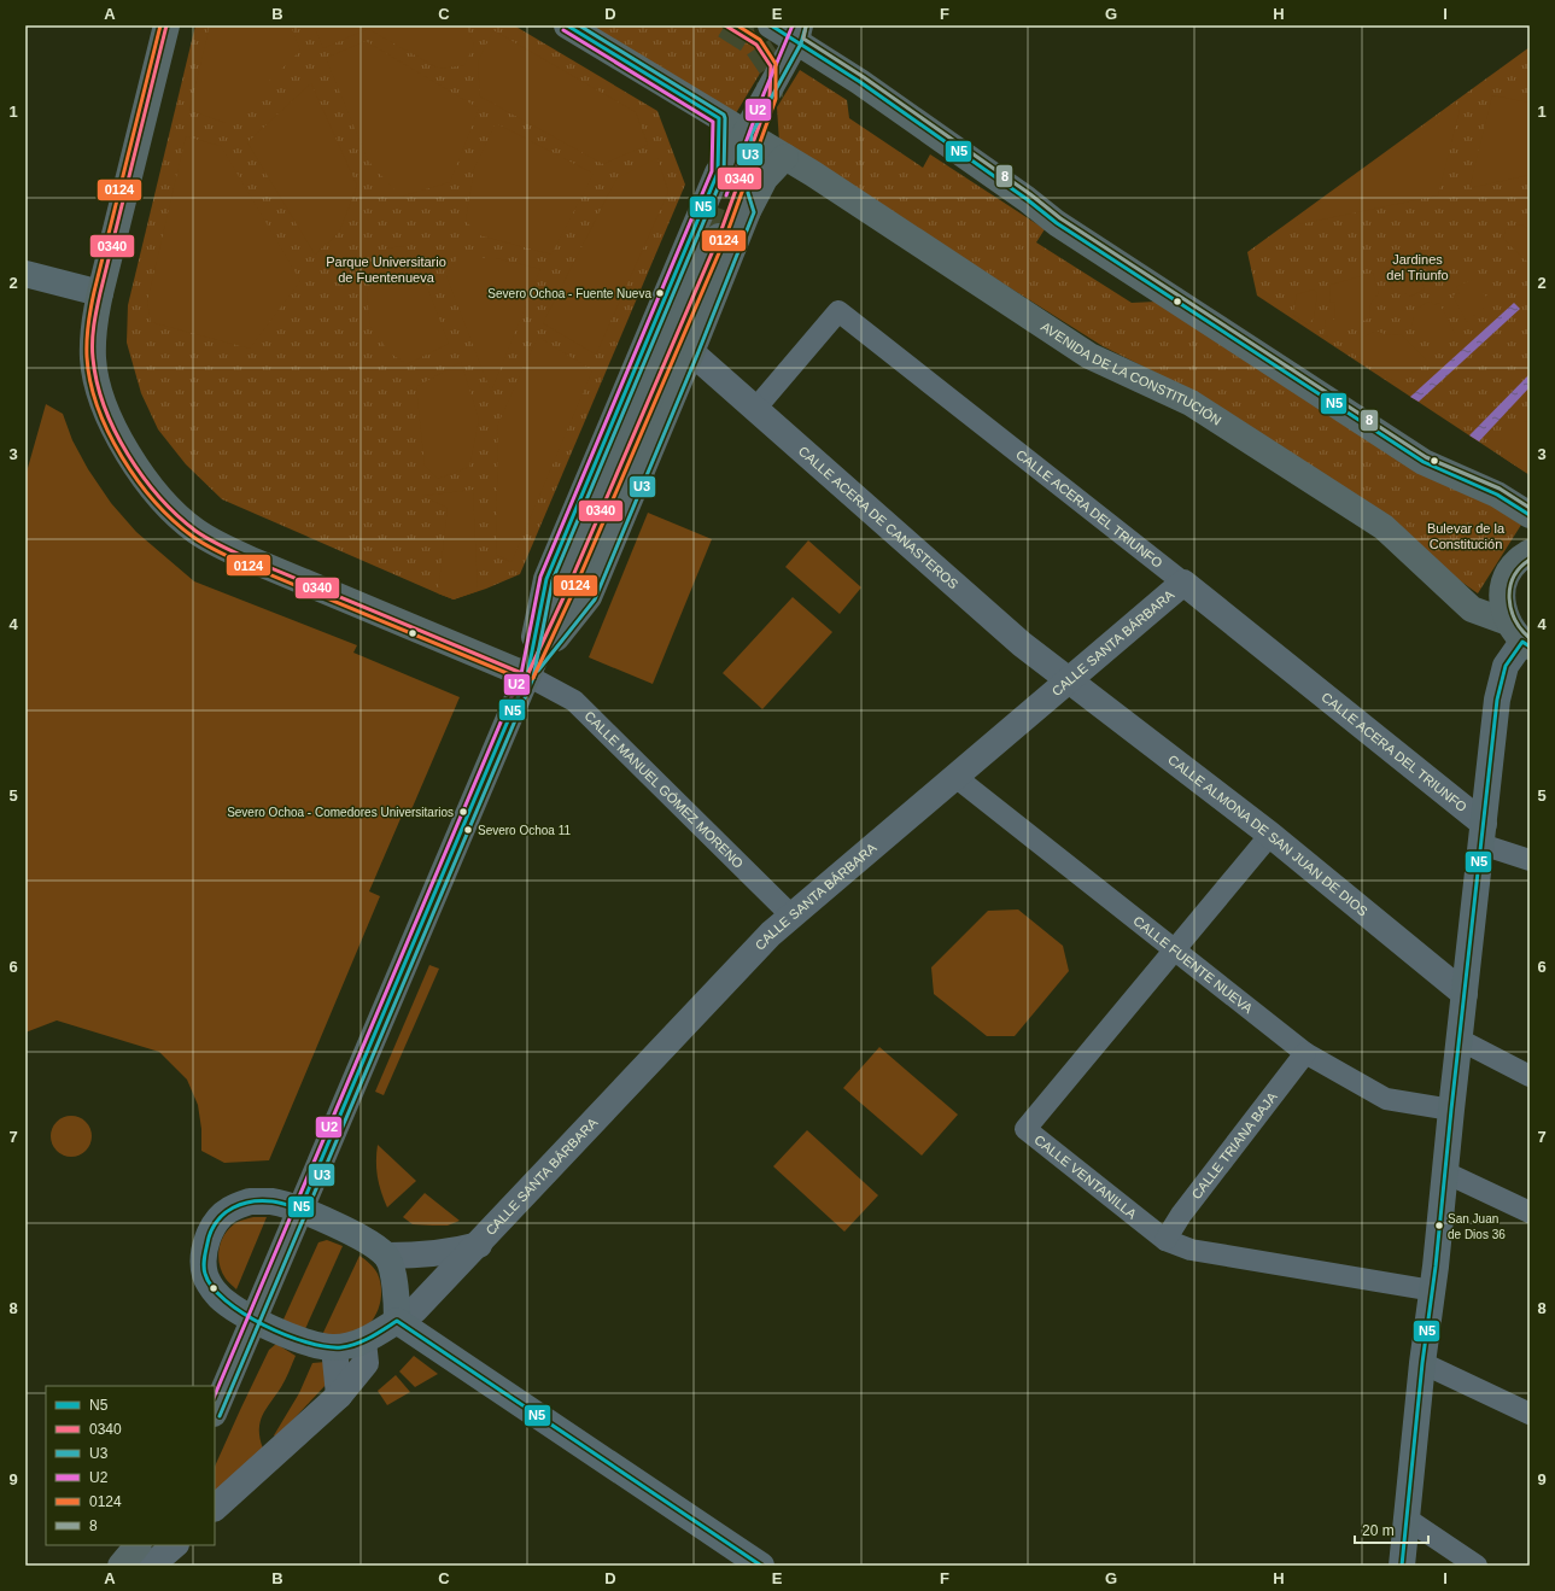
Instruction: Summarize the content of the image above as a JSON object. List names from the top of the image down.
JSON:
{
  "streets": {
    "main road": ["AVENIDA DE LA CONSTITUCIÓN"],
    "street": [
      "CALLE ACERA DEL TRIUNFO",
      "CALLE ACERA DE CANASTEROS",
      "CALLE SANTA BÁRBARA",
      "CALLE MANUEL GÓMEZ MORENO",
      "CALLE ALMONA DE SAN JUAN DE DIOS",
      "CALLE FUENTE NUEVA",
      "CALLE TRIANA BAJA",
      "CALLE VENTANILLA"
    ]
  },
  "crossings": [
    ["CALLE ACERA DEL TRIUNFO", "CALLE ACERA DE CANASTEROS"],
    ["CALLE ACERA DEL TRIUNFO", "CALLE SANTA BÁRBARA"],
    ["CALLE ACERA DE CANASTEROS", "CALLE SANTA BÁRBARA"],
    ["CALLE ACERA DE CANASTEROS", "CALLE ALMONA DE SAN JUAN DE DIOS"],
    ["CALLE SANTA BÁRBARA", "CALLE MANUEL GÓMEZ MORENO"],
    ["CALLE SANTA BÁRBARA", "CALLE ALMONA DE SAN JUAN DE DIOS"],
    ["CALLE SANTA BÁRBARA", "CALLE FUENTE NUEVA"],
    ["CALLE ALMONA DE SAN JUAN DE DIOS", "CALLE VENTANILLA"],
    ["CALLE FUENTE NUEVA", "CALLE TRIANA BAJA"],
    ["CALLE FUENTE NUEVA", "CALLE VENTANILLA"],
    ["CALLE TRIANA BAJA", "CALLE VENTANILLA"]
  ],
  "parks": ["Jardines del Triunfo", "Parque Universitario de Fuentenueva", "Bulevar de la Constitución"],
  "places": [
    "Severo Ochoa - Fuente Nueva",
    "Severo Ochoa - Comedores Universitarios",
    "Severo Ochoa 11",
    "San Juan de Dios 36"
  ],
  "lines": [
    "transit line N5",
    "transit line 0340",
    "transit line U3",
    "transit line U2",
    "transit line 0124",
    "transit line 8"
  ],
  "legend": [
    "N5",
    "0340",
    "U3",
    "U2",
    "0124",
    "8"
  ],
  "scale_bar": "20 m",
  "grid": {
    "columns": [
      "A",
      "B",
      "C",
      "D",
      "E",
      "F",
      "G",
      "H",
      "I"
    ],
    "rows": [
      "1",
      "2",
      "3",
      "4",
      "5",
      "6",
      "7",
      "8",
      "9"
    ]
  }
}
